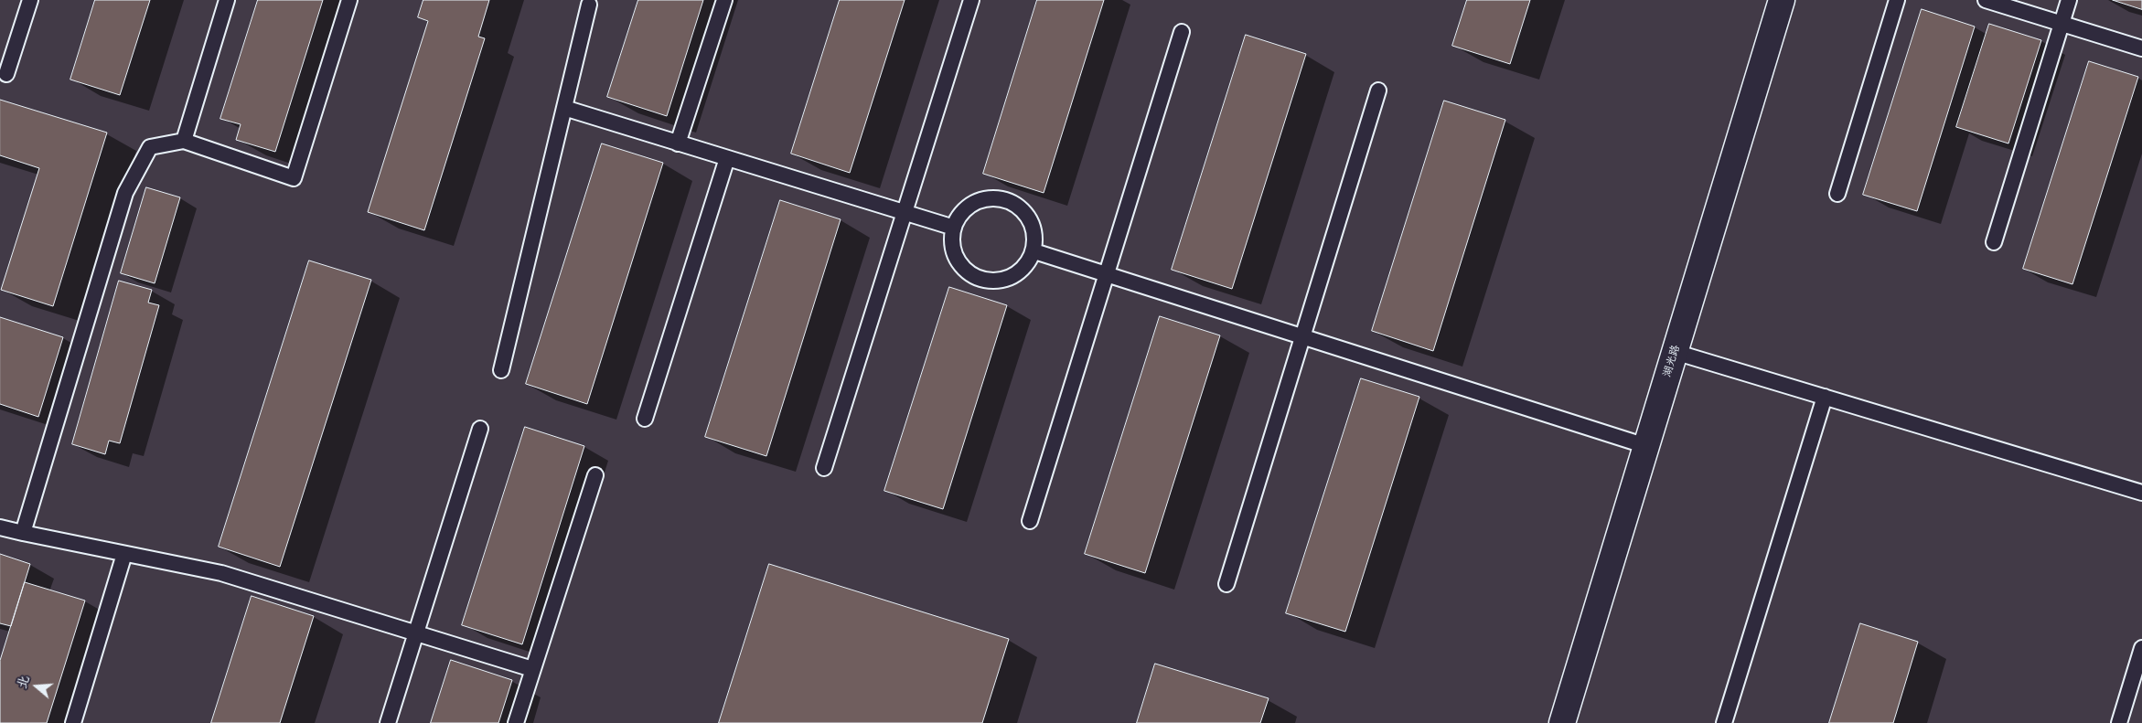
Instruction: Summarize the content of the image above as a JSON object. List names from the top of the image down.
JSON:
{
  "streets": {
    "street": ["湖光路"]
  },
  "north": "left"
}
